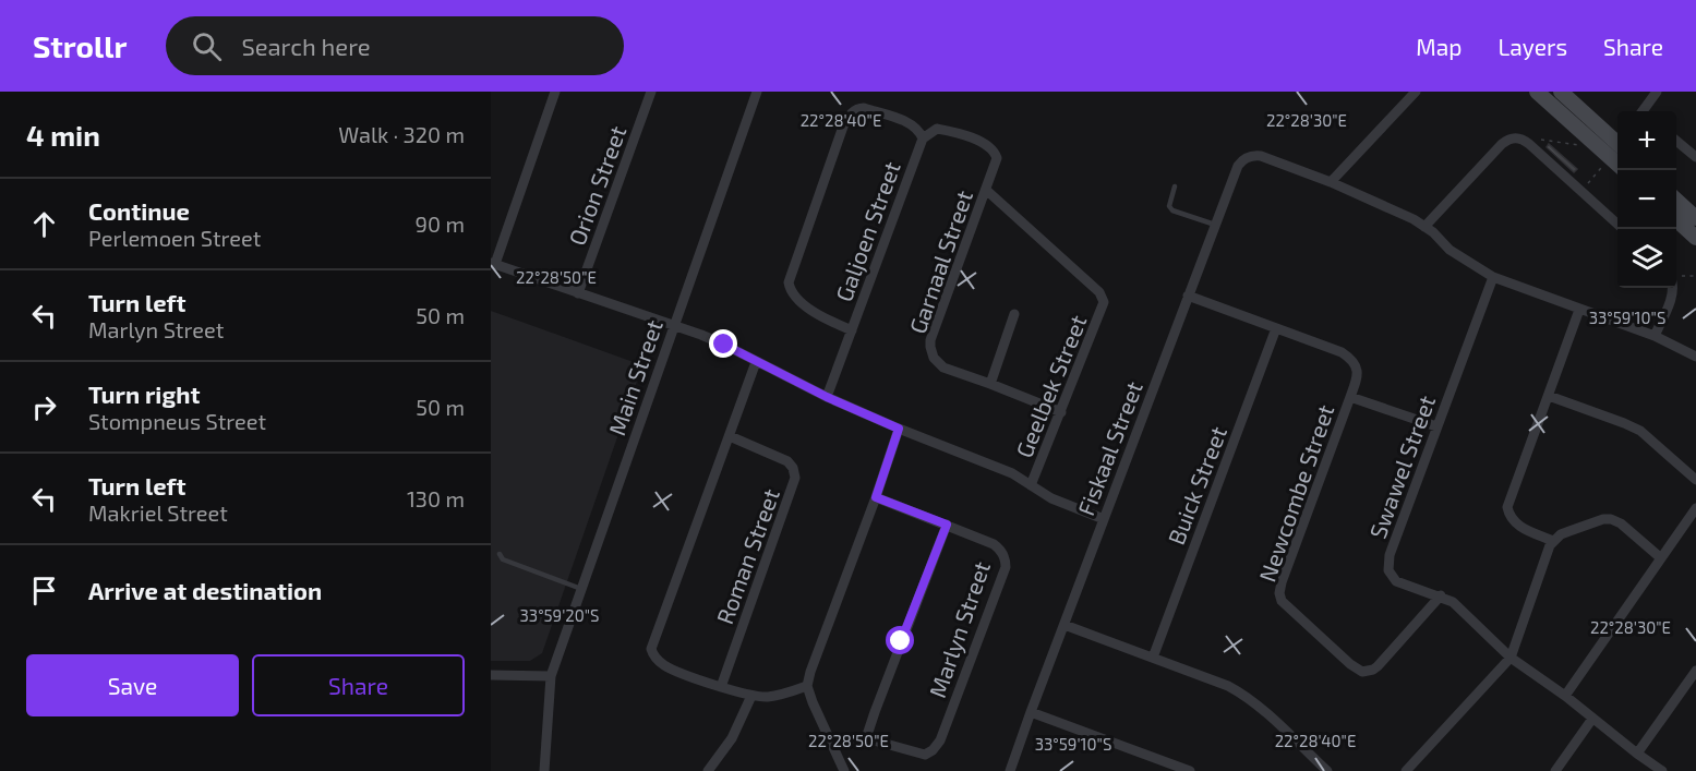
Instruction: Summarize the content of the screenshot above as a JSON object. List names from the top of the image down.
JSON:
{
  "streets": {
    "street": [
      "Orion Street",
      "Galjoen Street",
      "Garnaal Street",
      "Main Street",
      "Geelbek Street",
      "Fiskaal Street",
      "Swawel Street",
      "Buick Street",
      "Newcombe Street",
      "Roman Street",
      "Marlyn Street"
    ]
  },
  "crossings": [
    ["Galjoen Street", "Garnaal Street"],
    ["Garnaal Street", "Geelbek Street"],
    ["Fiskaal Street", "Newcombe Street"],
    ["Swawel Street", "Newcombe Street"],
    ["Buick Street", "Newcombe Street"]
  ],
  "page": {
    "header": "Strollr",
    "search": "Search here",
    "nav": ["Map", "Layers", "Share"],
    "heading": ["4 min", "Walk · 320 m"],
    "map_buttons": ["+", "−"],
    "list": [
      ["Continue", "Perlemoen Street", "90 m"],
      ["Turn left", "Marlyn Street", "50 m"],
      ["Turn right", "Stompneus Street", "50 m"],
      ["Turn left", "Makriel Street", "130 m"],
      "Arrive at destination"
    ],
    "buttons": ["Save", "Share"]
  },
  "coordinates": [
    "22°28'40\"E",
    "22°28'30\"E",
    "22°28'50\"E",
    "33°59'10\"S",
    "33°59'20\"S"
  ]
}
